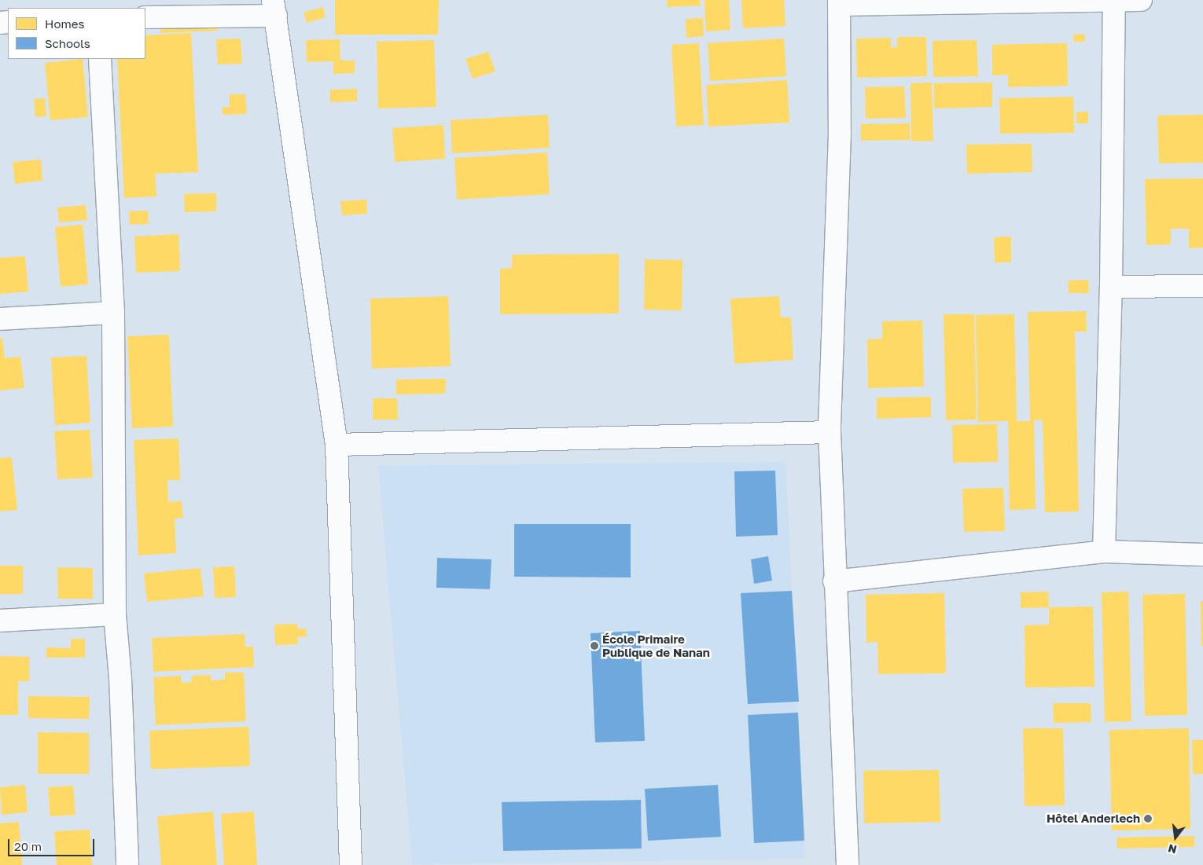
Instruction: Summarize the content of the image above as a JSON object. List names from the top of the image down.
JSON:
{
  "places": ["École Primaire Publique de Nanan", "Hôtel Anderlech"],
  "legend": ["Homes", "Schools"],
  "scale_bar": "20 m",
  "north": "bottom"
}
